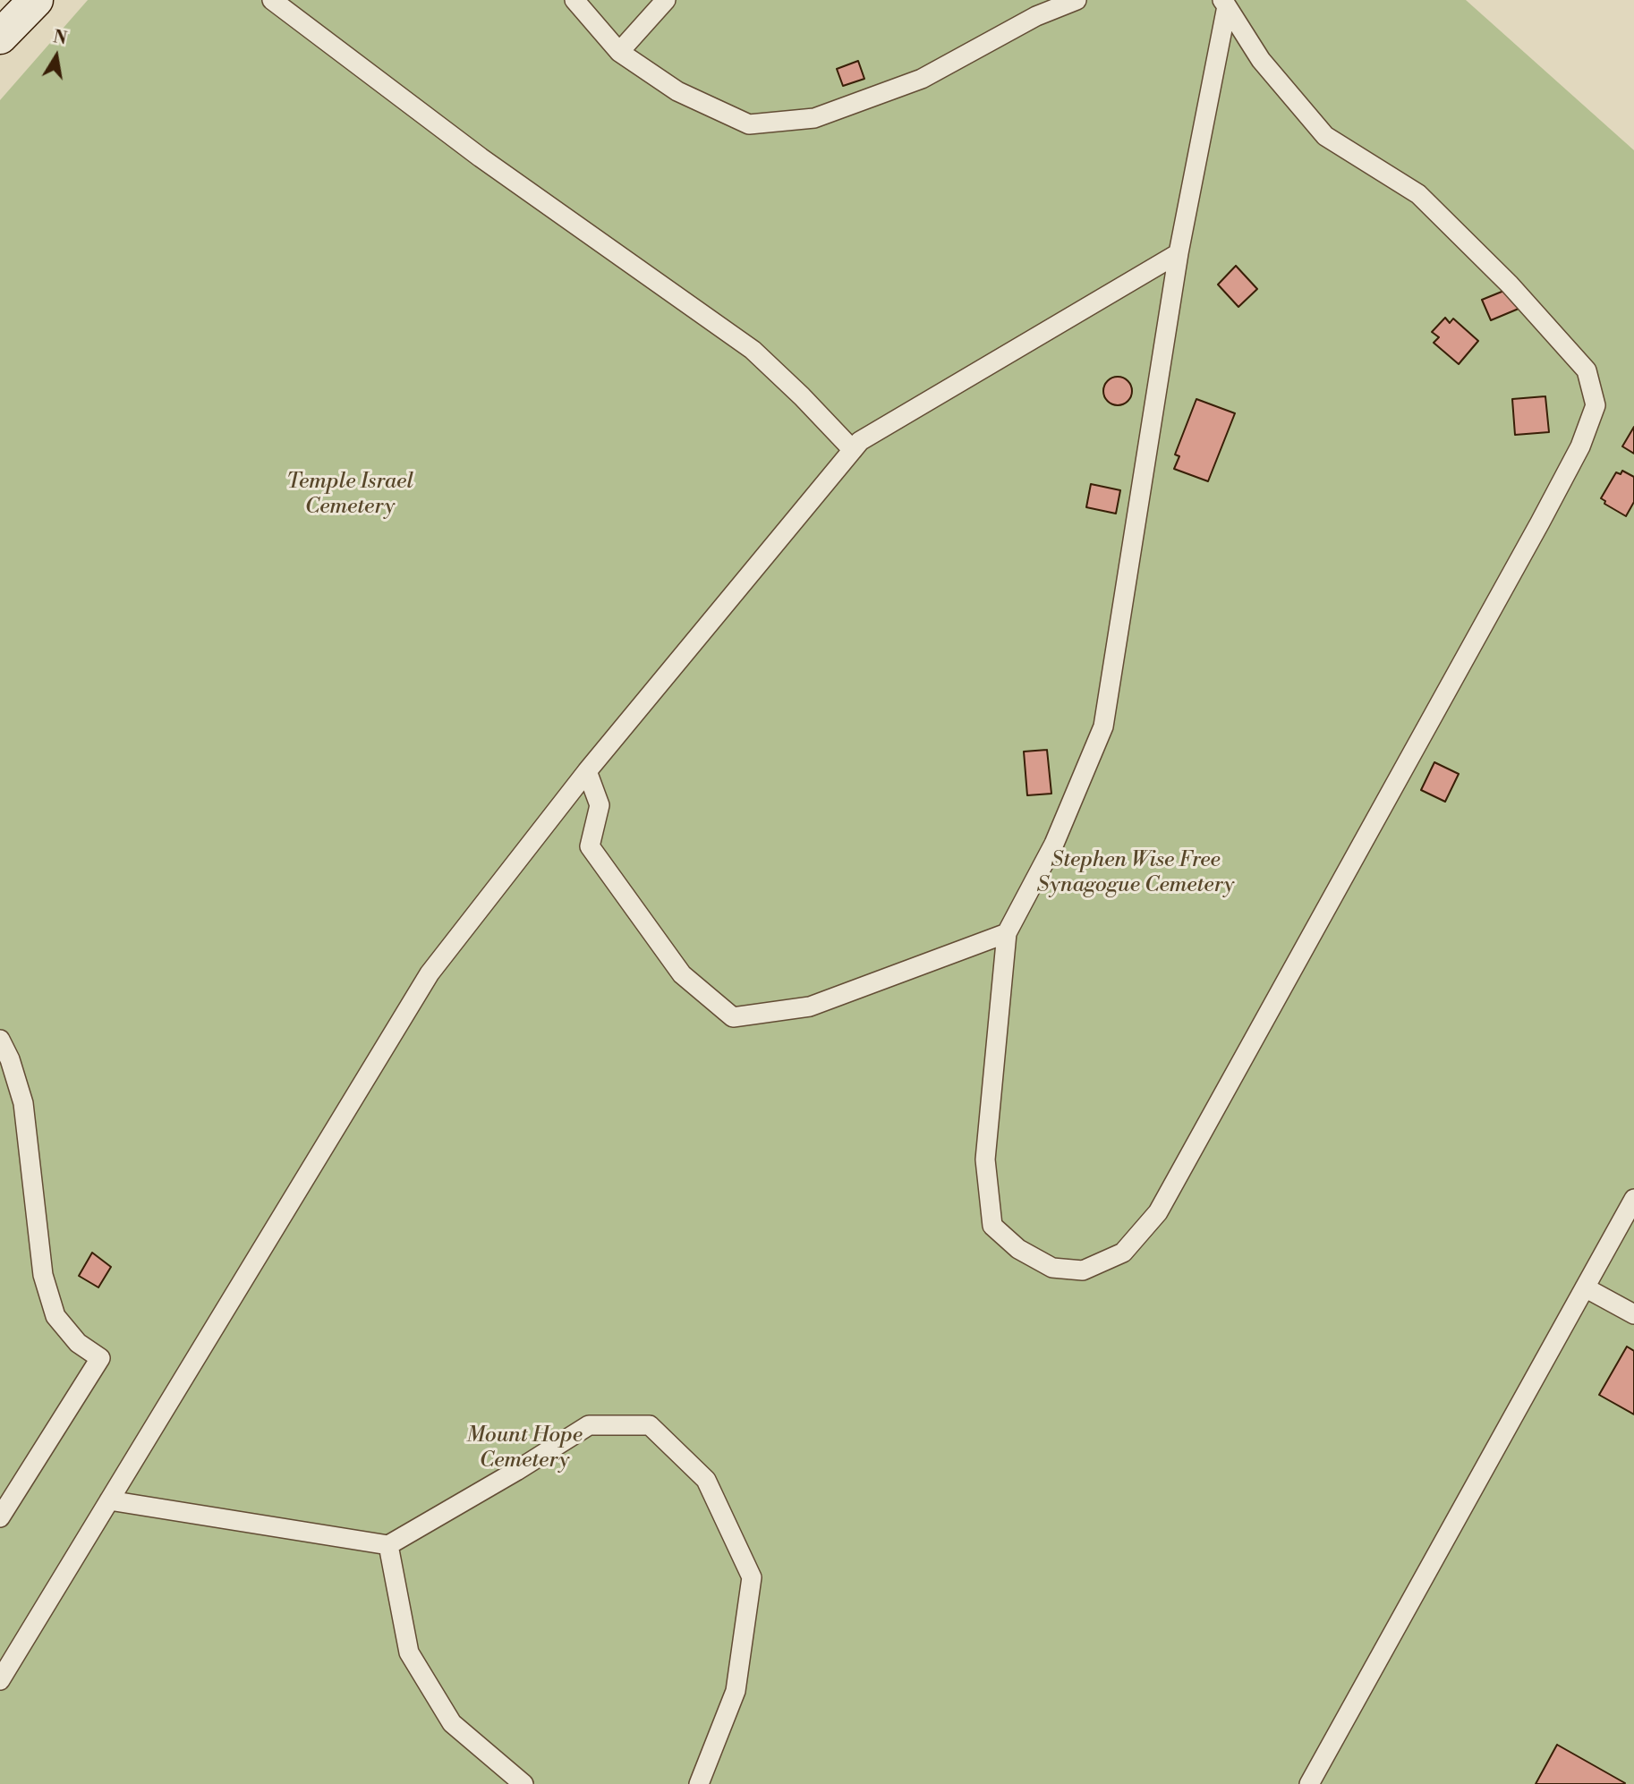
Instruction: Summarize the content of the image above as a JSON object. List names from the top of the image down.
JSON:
{
  "parks": ["Temple Israel Cemetery", "Stephen Wise Free Synagogue Cemetery", "Mount Hope Cemetery"],
  "north": "top"
}
